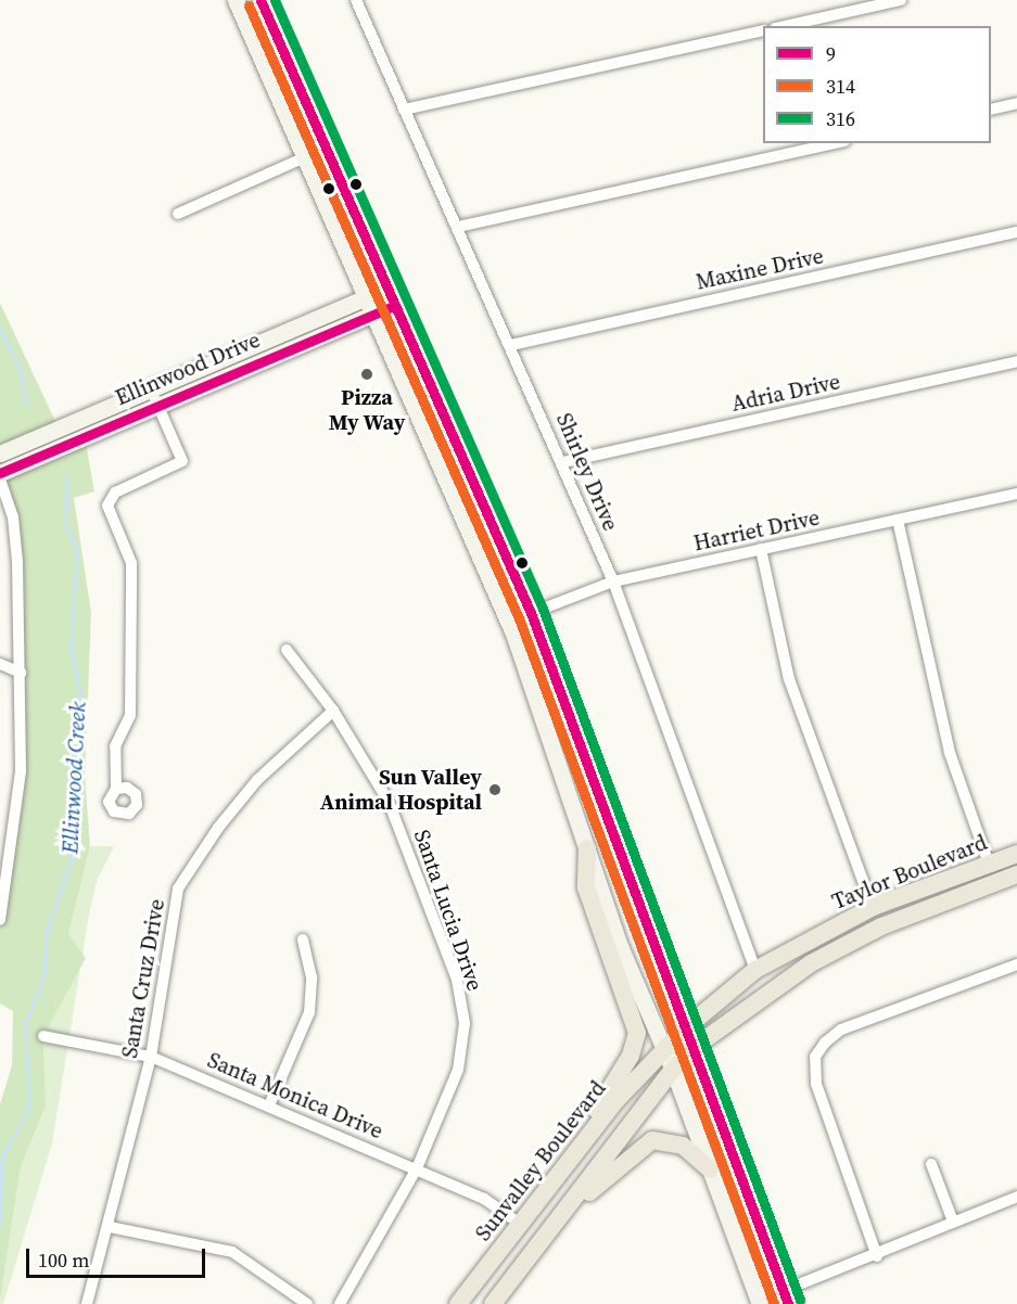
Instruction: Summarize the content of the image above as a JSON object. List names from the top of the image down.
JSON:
{
  "streets": {
    "main road": ["Ellinwood Drive", "Taylor Boulevard", "Sunvalley Boulevard"],
    "street": [
      "Maxine Drive",
      "Adria Drive",
      "Shirley Drive",
      "Harriet Drive",
      "Santa Lucia Drive",
      "Santa Cruz Drive",
      "Santa Monica Drive"
    ]
  },
  "crossings": [
    ["Maxine Drive", "Shirley Drive"],
    ["Adria Drive", "Shirley Drive"],
    ["Shirley Drive", "Harriet Drive"],
    ["Shirley Drive", "Taylor Boulevard"],
    ["Taylor Boulevard", "Sunvalley Boulevard"],
    ["Santa Lucia Drive", "Santa Cruz Drive"],
    ["Santa Lucia Drive", "Santa Monica Drive"],
    ["Santa Cruz Drive", "Santa Monica Drive"],
    ["Santa Monica Drive", "Sunvalley Boulevard"]
  ],
  "water": ["Ellinwood Creek"],
  "places": ["Pizza My Way", "Sun Valley Animal Hospital"],
  "lines": ["transit line 9", "transit line 316", "transit line 314"],
  "legend": ["9", "314", "316"],
  "scale_bar": "100 m"
}
